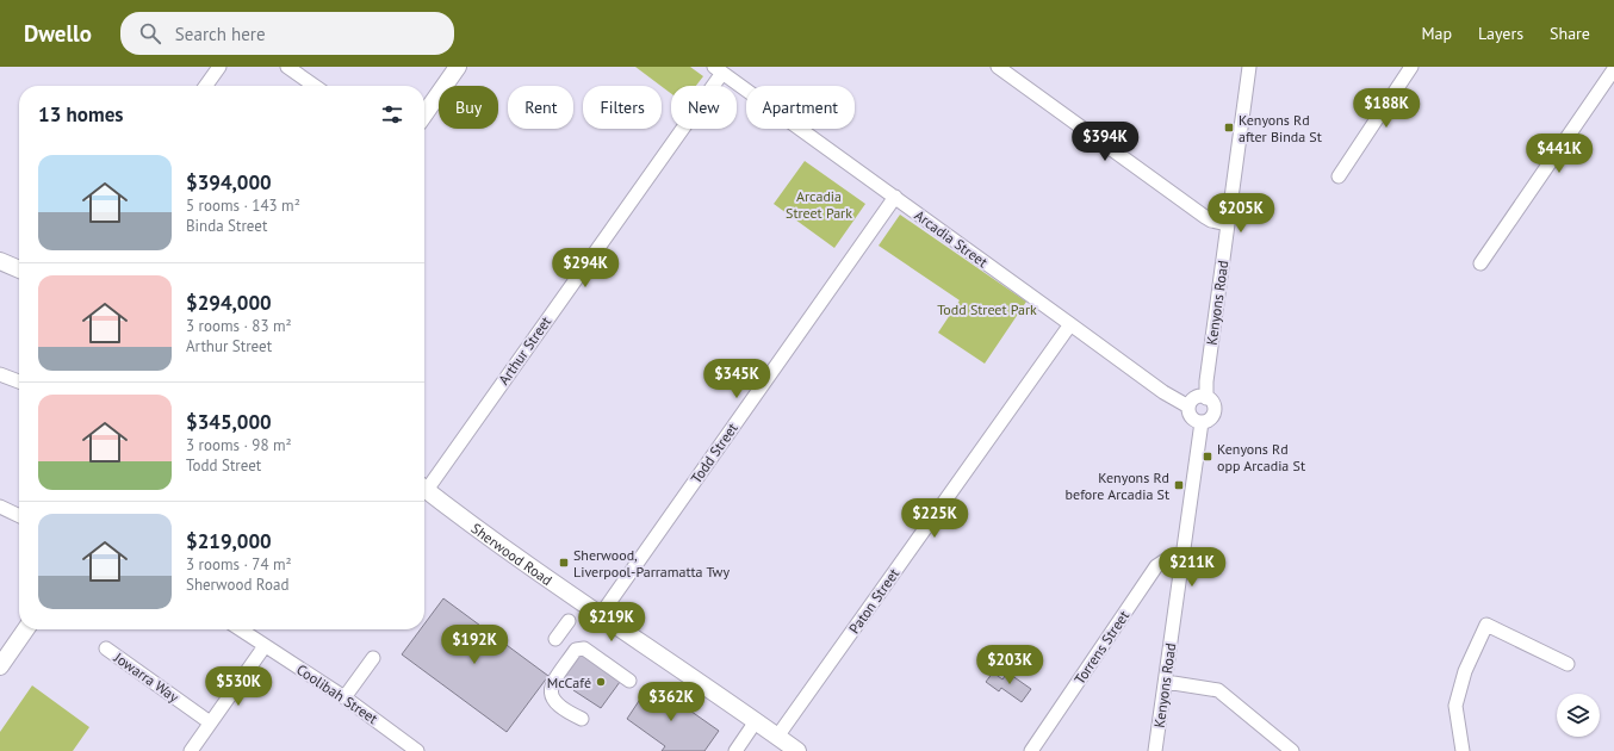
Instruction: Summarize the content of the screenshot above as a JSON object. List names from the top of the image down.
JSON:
{
  "streets": {
    "main road": ["Sherwood Road"],
    "street": [
      "Arcadia Street",
      "Kenyons Road",
      "Arthur Street",
      "Todd Street",
      "Paton Street",
      "Torrens Street",
      "Jowarra Way",
      "Coolibah Street"
    ]
  },
  "crossings": [
    ["Arcadia Street", "Kenyons Road"],
    ["Arcadia Street", "Arthur Street"],
    ["Arcadia Street", "Todd Street"],
    ["Arcadia Street", "Paton Street"],
    ["Kenyons Road", "Torrens Street"],
    ["Todd Street", "Sherwood Road"],
    ["Sherwood Road", "Paton Street"]
  ],
  "parks": ["Arcadia Street Park", "Todd Street Park"],
  "places": {
    "transit": [
      "Kenyons Rd after Binda St",
      "Kenyons Rd opp Arcadia St",
      "Kenyons Rd before Arcadia St",
      "Sherwood, Liverpool-Parramatta Twy"
    ],
    "other": ["McCafé"]
  },
  "page": {
    "header": "Dwello",
    "search": "Search here",
    "nav": ["Map", "Layers", "Share"],
    "chip": [
      "Buy",
      "Rent",
      "Filters",
      "New",
      "Apartment"
    ],
    "heading": "13 homes",
    "price": [
      "$188K",
      "$394K",
      "$441K",
      "$205K",
      "$294K",
      "$345K",
      "$225K",
      "$211K",
      "$219K",
      "$192K",
      "$203K",
      "$530K",
      "$362K"
    ],
    "list": [
      {
        "name": "$394,000",
        "note": "5 rooms · 143 m² · Binda Street"
      },
      {
        "name": "$294,000",
        "note": "3 rooms · 83 m² · Arthur Street"
      },
      {
        "name": "$345,000",
        "note": "3 rooms · 98 m² · Todd Street"
      },
      {
        "name": "$219,000",
        "note": "3 rooms · 74 m² · Sherwood Road"
      }
    ]
  }
}
